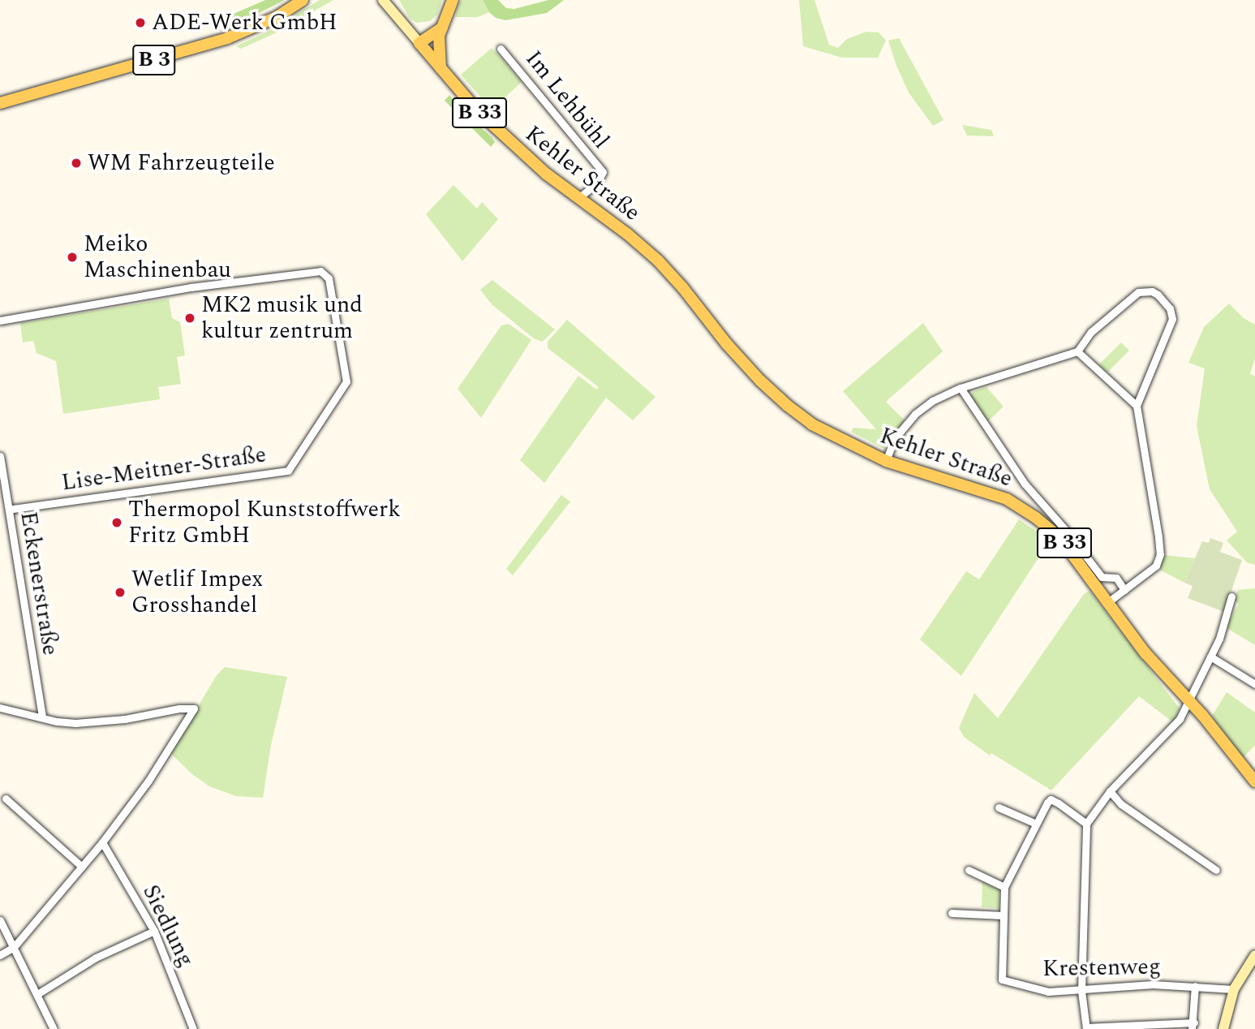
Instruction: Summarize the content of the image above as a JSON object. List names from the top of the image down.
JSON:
{
  "streets": {
    "main road": ["B 3", "B 33", "Kehler Straße"],
    "street": [
      "Im Lehbühl",
      "Lise-Meitner-Straße",
      "Eckenerstraße",
      "Siedlung",
      "Krestenweg"
    ]
  },
  "crossings": [
    ["Im Lehbühl", "Kehler Straße"],
    ["Lise-Meitner-Straße", "Eckenerstraße"]
  ],
  "places": [
    "ADE-Werk GmbH",
    "WM Fahrzeugteile",
    "Meiko Maschinenbau",
    "MK2 musik und kultur zentrum",
    "Thermopol Kunststoffwerk Fritz GmbH",
    "Wetlif Impex Grosshandel"
  ]
}
